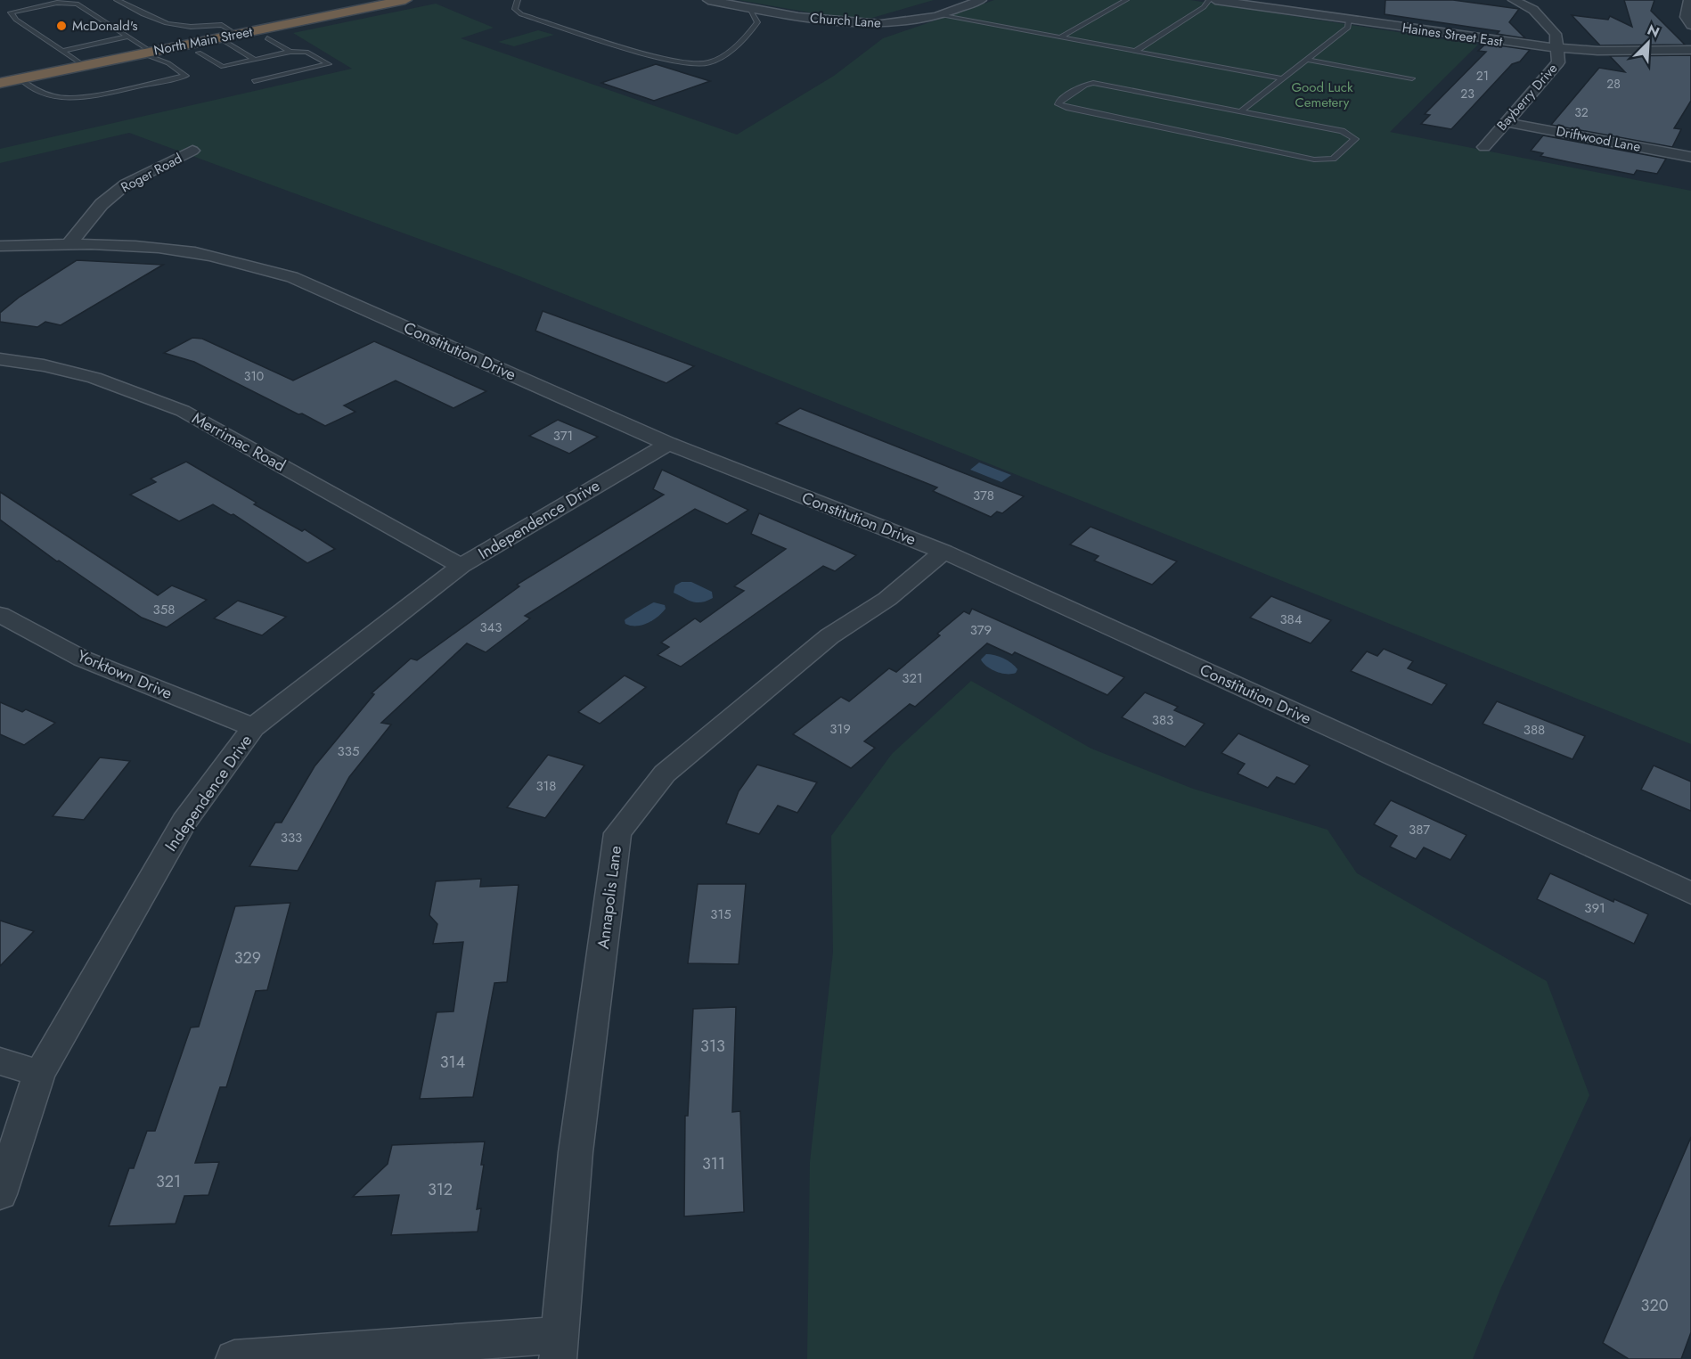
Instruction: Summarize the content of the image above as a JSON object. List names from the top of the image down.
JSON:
{
  "streets": {
    "highway": ["North Main Street"],
    "street": [
      "Church Lane",
      "Haines Street East",
      "Bayberry Drive",
      "Driftwood Lane",
      "Roger Road",
      "Constitution Drive",
      "Merrimac Road",
      "Independence Drive",
      "Yorktown Drive",
      "Annapolis Lane"
    ]
  },
  "crossings": [
    ["Haines Street East", "Bayberry Drive"],
    ["Bayberry Drive", "Driftwood Lane"],
    ["Roger Road", "Constitution Drive"],
    ["Constitution Drive", "Independence Drive"],
    ["Constitution Drive", "Annapolis Lane"],
    ["Merrimac Road", "Independence Drive"],
    ["Independence Drive", "Yorktown Drive"]
  ],
  "parks": ["Good Luck Cemetery"],
  "places": ["McDonald's"],
  "house_numbers": [
    "21",
    "28",
    "23",
    "32",
    "310",
    "371",
    "378",
    "358",
    "384",
    "343",
    "379",
    "321",
    "383",
    "319",
    "388",
    "335",
    "318",
    "387",
    "333",
    "391",
    "315",
    "329",
    "313",
    "314",
    "311",
    "321",
    "312",
    "320"
  ],
  "north": "top right"
}
